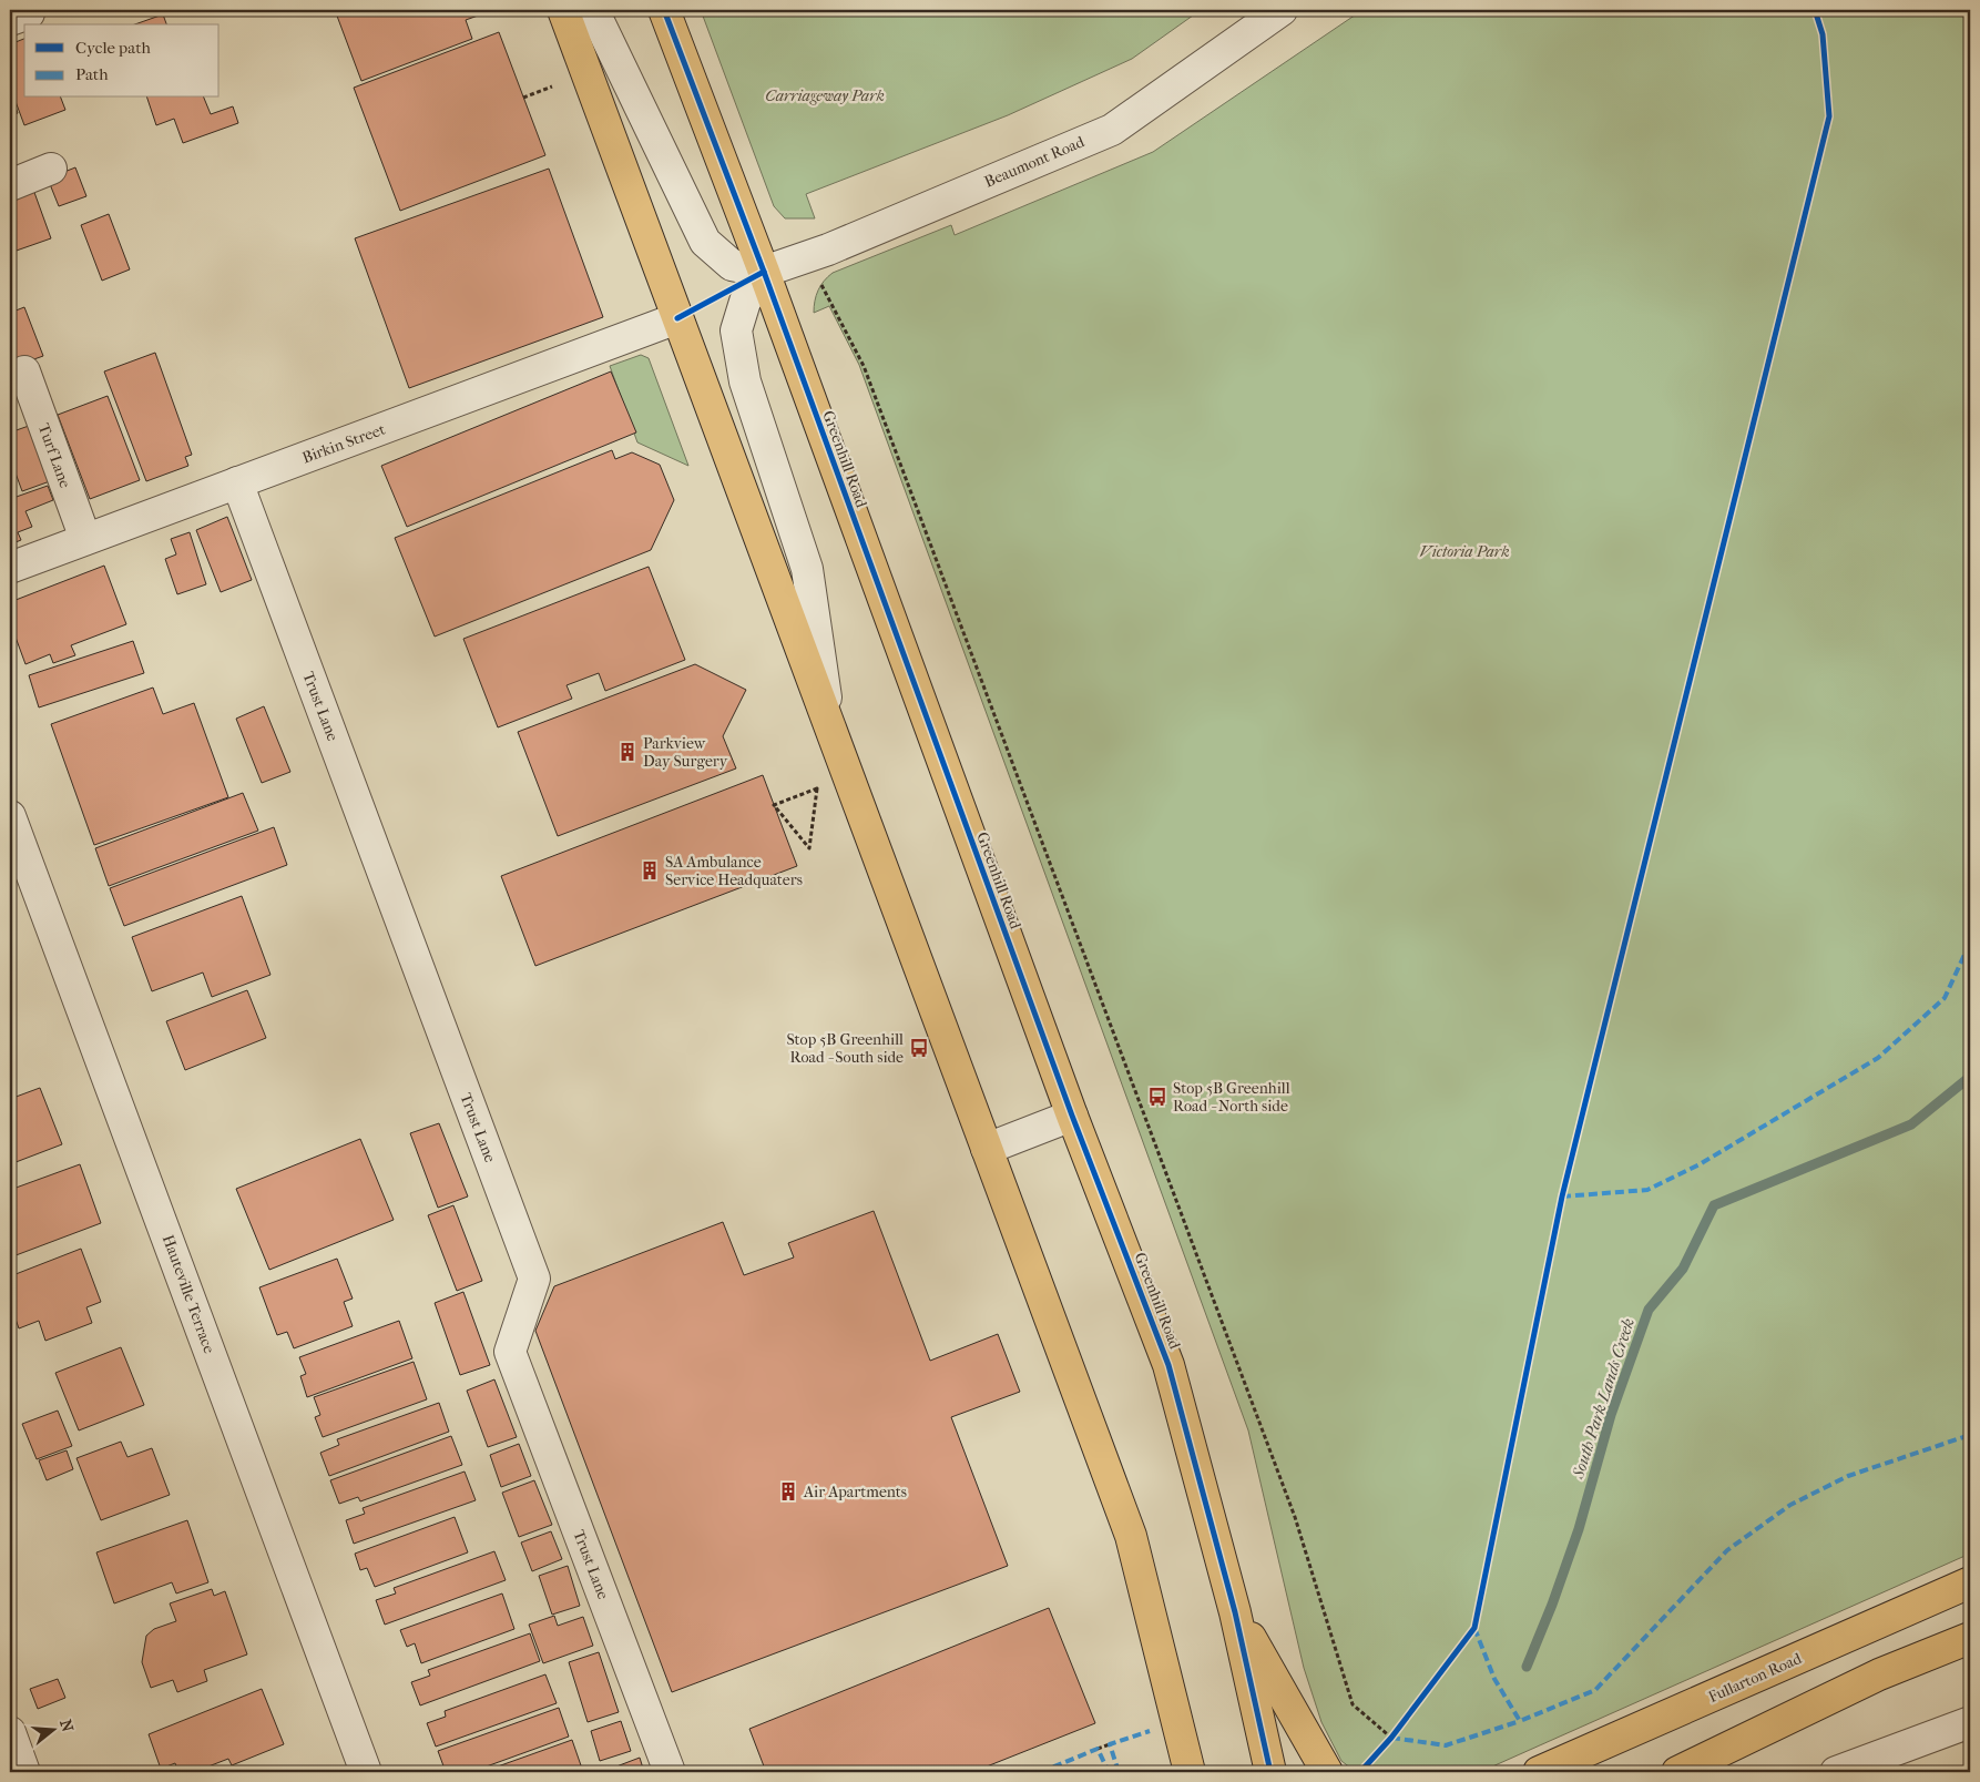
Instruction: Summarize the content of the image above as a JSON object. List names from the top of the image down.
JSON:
{
  "streets": {
    "highway": ["Greenhill Road", "Fullarton Road"],
    "street": [
      "Beaumont Road",
      "Birkin Street",
      "Turf Lane",
      "Trust Lane",
      "Hauteville Terrace"
    ]
  },
  "crossings": [
    ["Beaumont Road", "Greenhill Road"],
    ["Birkin Street", "Turf Lane"],
    ["Birkin Street", "Trust Lane"]
  ],
  "water": ["South Park Lands Creek"],
  "parks": ["Carriageway Park", "Victoria Park"],
  "places": {
    "building": ["Parkview Day Surgery", "SA Ambulance Service Headquaters", "Air Apartments"],
    "bus stop": ["Stop 5B Greenhill Road - South side", "Stop 5B Greenhill Road - North side"]
  },
  "legend": ["Cycle path", "Path"],
  "north": "right"
}
